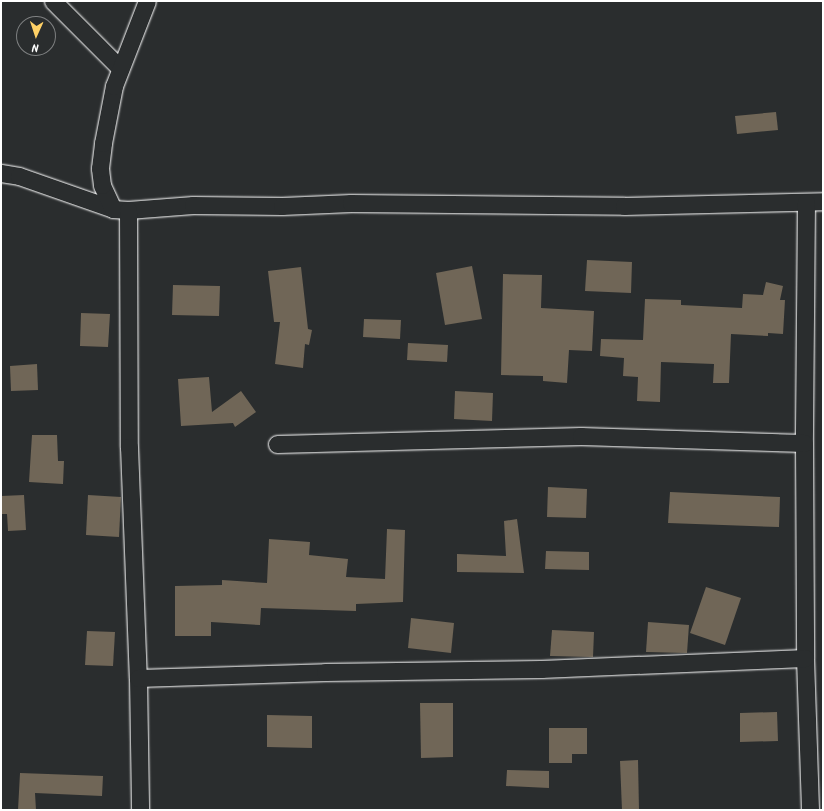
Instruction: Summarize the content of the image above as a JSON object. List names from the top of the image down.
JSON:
{
  "north": "bottom"
}
